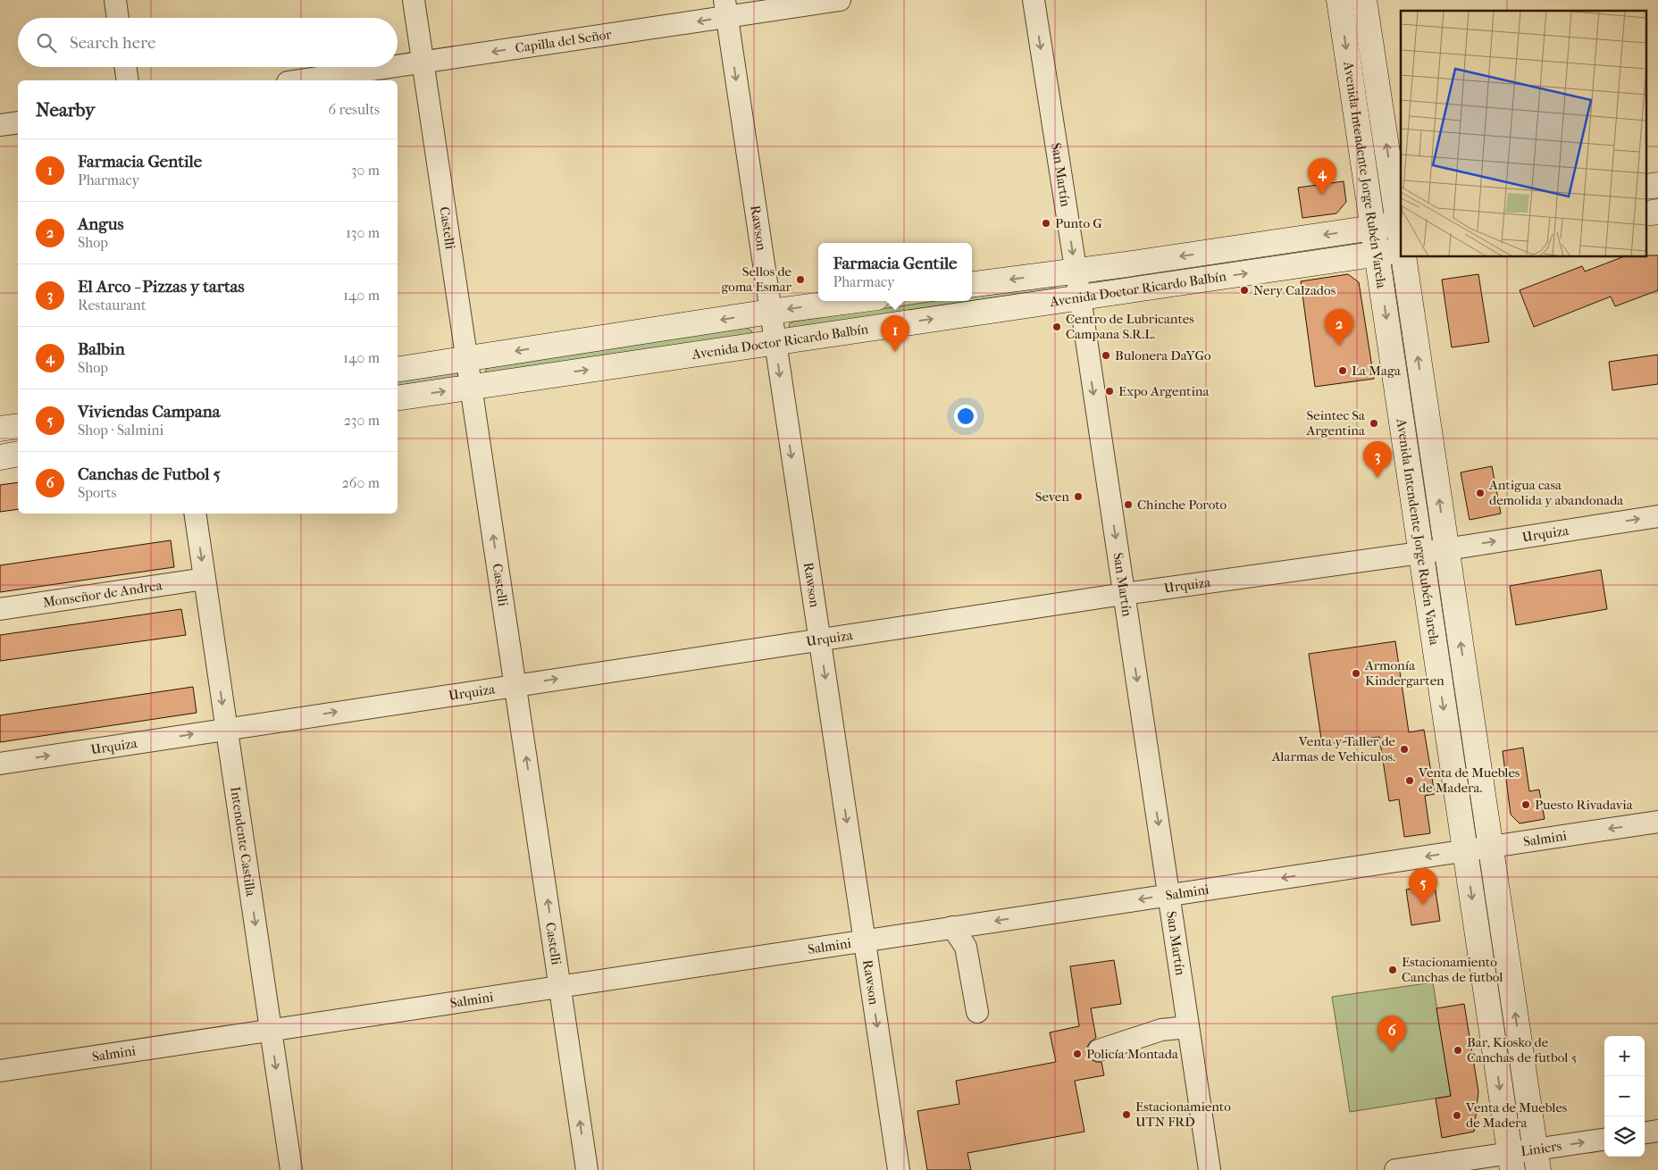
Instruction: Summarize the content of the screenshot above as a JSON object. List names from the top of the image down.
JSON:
{
  "streets": {
    "main road": ["Avenida Intendente Jorge Rubén Varela", "Avenida Doctor Ricardo Balbín"],
    "street": [
      "Capilla del Señor",
      "San Martín",
      "Castelli",
      "Rawson",
      "Urquiza",
      "Monseñor de Andrea",
      "Salmini",
      "Intendente Castilla",
      "Liniers"
    ]
  },
  "crossings": [
    ["Capilla del Señor", "Castelli"],
    ["Capilla del Señor", "Rawson"],
    ["San Martín", "Avenida Doctor Ricardo Balbín"],
    ["San Martín", "Urquiza"],
    ["San Martín", "Salmini"],
    ["Avenida Intendente Jorge Rubén Varela", "Avenida Doctor Ricardo Balbín"],
    ["Avenida Intendente Jorge Rubén Varela", "Urquiza"],
    ["Avenida Intendente Jorge Rubén Varela", "Salmini"],
    ["Avenida Intendente Jorge Rubén Varela", "Liniers"],
    ["Castelli", "Avenida Doctor Ricardo Balbín"],
    ["Castelli", "Urquiza"],
    ["Castelli", "Salmini"],
    ["Rawson", "Avenida Doctor Ricardo Balbín"],
    ["Rawson", "Urquiza"],
    ["Rawson", "Salmini"],
    ["Urquiza", "Intendente Castilla"],
    ["Monseñor de Andrea", "Intendente Castilla"],
    ["Salmini", "Intendente Castilla"]
  ],
  "one_way": [
    "Capilla del Señor",
    "San Martín",
    "Castelli",
    "Rawson",
    "Urquiza",
    "Salmini",
    "Intendente Castilla"
  ],
  "places": [
    "Punto G",
    "Sellos de goma Esmar",
    "Nery Calzados",
    "Centro de Lubricantes Campana S.R.L.",
    "Bulonera DaYGo",
    "La Maga",
    "Expo Argentina",
    "Seintec Sa Argentina",
    "Antigua casa demolida y abandonada",
    "Seven",
    "Chinche Poroto",
    "Armonía Kindergarten",
    "Venta y Taller de Alarmas de Vehiculos.",
    "Venta de Muebles de Madera.",
    "Puesto Rivadavia",
    "Estacionamiento Canchas de futbol",
    "Bar, Kiosko de Canchas de futbol 5",
    "Policía Montada",
    "Estacionamiento UTN FRD",
    "Venta de Muebles de Madera"
  ],
  "page": {
    "search": "Search here",
    "heading": ["Nearby", "6 results"],
    "list": [
      {
        "mark": "1",
        "name": "Farmacia Gentile",
        "note": "Pharmacy",
        "value": "30 m"
      },
      {
        "mark": "2",
        "name": "Angus",
        "note": "Shop",
        "value": "130 m"
      },
      {
        "mark": "3",
        "name": "El Arco - Pizzas y tartas",
        "note": "Restaurant",
        "value": "140 m"
      },
      {
        "mark": "4",
        "name": "Balbin",
        "note": "Shop",
        "value": "140 m"
      },
      {
        "mark": "5",
        "name": "Viviendas Campana",
        "note": "Shop · Salmini",
        "value": "230 m"
      },
      {
        "mark": "6",
        "name": "Canchas de Futbol 5",
        "note": "Sports",
        "value": "260 m"
      }
    ],
    "pins": [
      "4",
      "2",
      "1",
      "3",
      "5",
      "6"
    ],
    "popup": ["Farmacia Gentile", "Pharmacy"],
    "map_buttons": ["+", "−"]
  }
}
